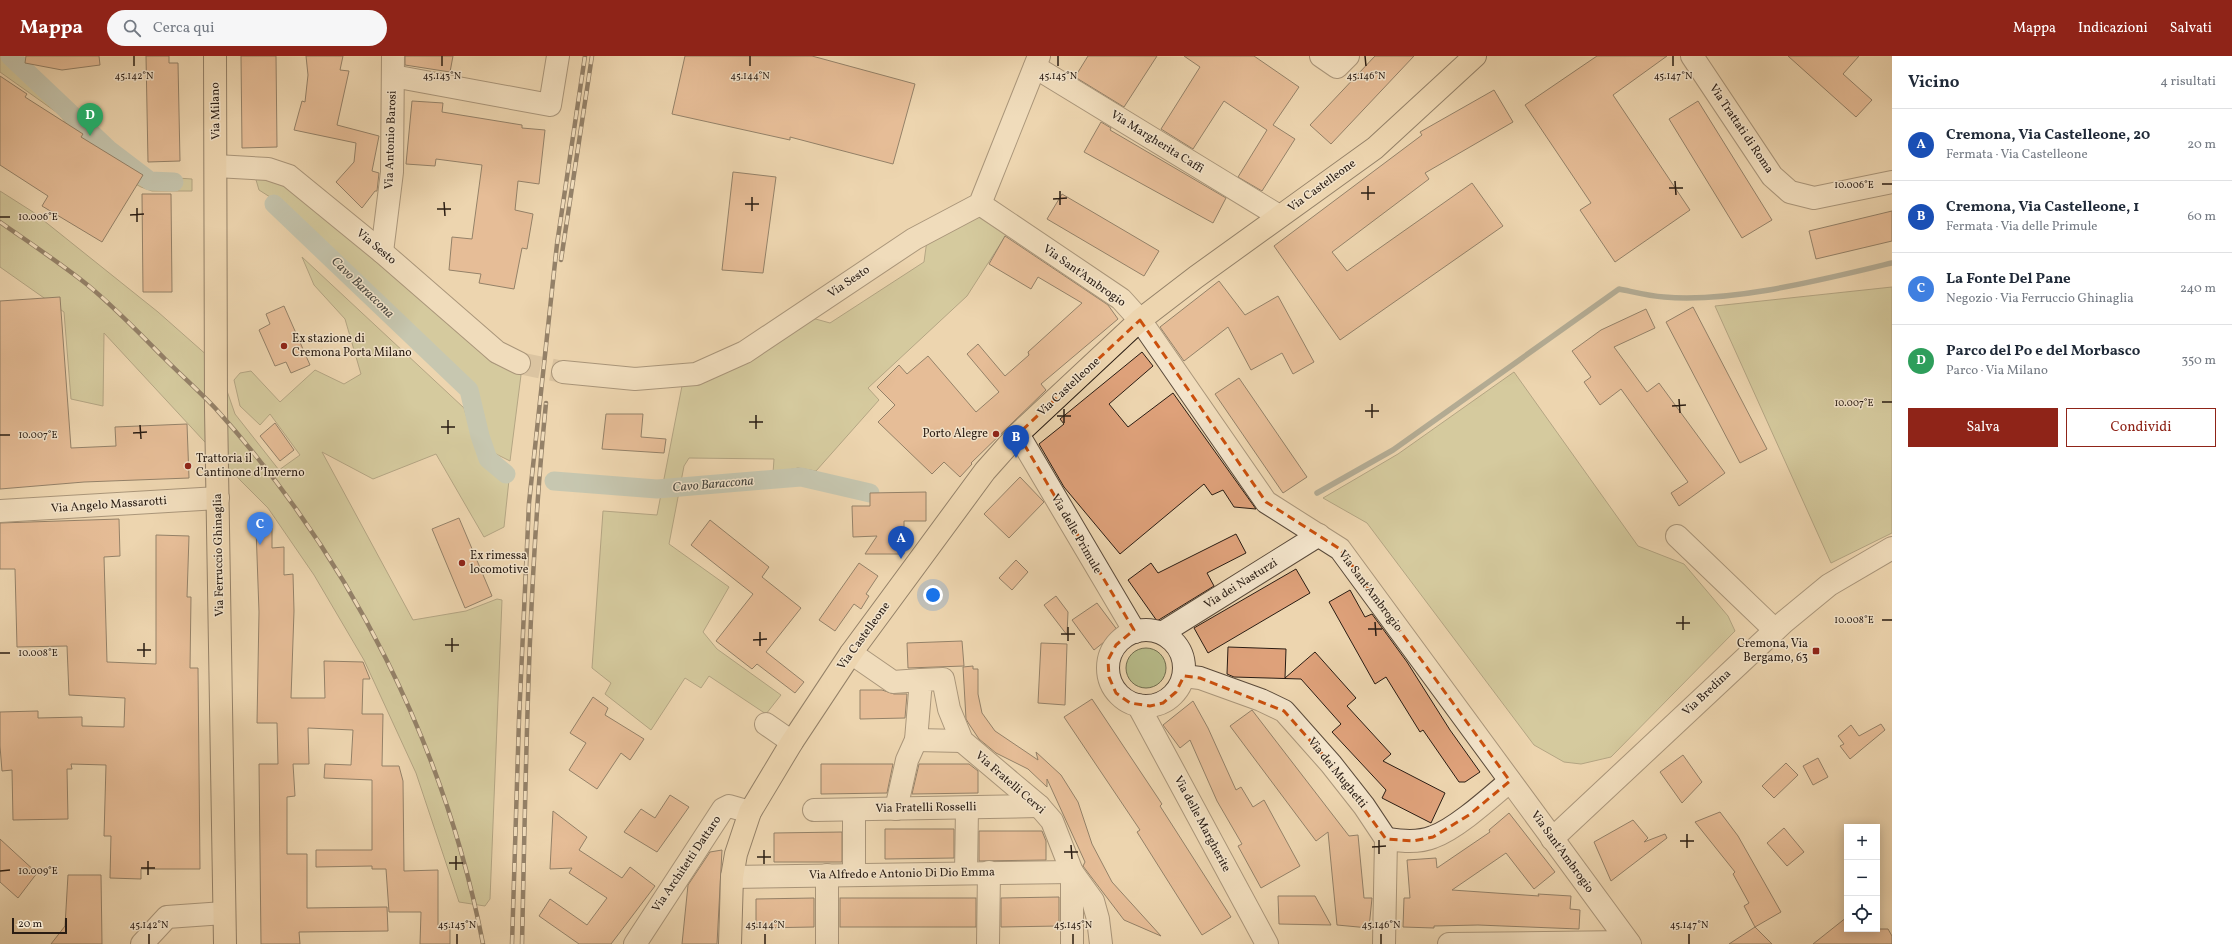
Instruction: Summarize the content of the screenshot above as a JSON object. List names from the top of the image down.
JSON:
{
  "streets": {
    "main road": ["Via Milano", "Via Castelleone", "Via Ferruccio Ghinaglia"],
    "street": [
      "Via Trattati di Roma",
      "Via Antonio Barosi",
      "Via Margherita Caffi",
      "Via Sesto",
      "Via Sant'Ambrogio",
      "Via Angelo Massarotti",
      "Via delle Primule",
      "Via dei Nasturzi",
      "Via Bredina",
      "Via dei Mughetti",
      "Via Fratelli Cervi",
      "Via Fratelli Rosselli",
      "Via delle Margherite",
      "Via Architetti Dattaro",
      "Via Alfredo e Antonio Di Dio Emma"
    ]
  },
  "crossings": [
    ["Via Milano", "Via Sesto"],
    ["Via Milano", "Via Ferruccio Ghinaglia"],
    ["Via Antonio Barosi", "Via Sesto"],
    ["Via Margherita Caffi", "Via Castelleone"],
    ["Via Castelleone", "Via Sant'Ambrogio"],
    ["Via Castelleone", "Via delle Primule"],
    ["Via Castelleone", "Via Fratelli Cervi"],
    ["Via Castelleone", "Via Architetti Dattaro"],
    ["Via Castelleone", "Via Alfredo e Antonio Di Dio Emma"],
    ["Via Sesto", "Via Sant'Ambrogio"],
    ["Via Sesto", "Via Ferruccio Ghinaglia"],
    ["Via Sant'Ambrogio", "Via dei Nasturzi"],
    ["Via Sant'Ambrogio", "Via Bredina"],
    ["Via Angelo Massarotti", "Via Ferruccio Ghinaglia"],
    ["Via delle Primule", "Via dei Nasturzi"],
    ["Via delle Primule", "Via dei Mughetti"],
    ["Via delle Primule", "Via delle Margherite"],
    ["Via dei Nasturzi", "Via dei Mughetti"],
    ["Via dei Nasturzi", "Via delle Margherite"],
    ["Via dei Mughetti", "Via delle Margherite"],
    ["Via Fratelli Cervi", "Via Fratelli Rosselli"],
    ["Via Fratelli Cervi", "Via Alfredo e Antonio Di Dio Emma"]
  ],
  "water": ["Cavo Baraccona"],
  "places": {
    "other": [
      "Ex stazione di Cremona Porta Milano",
      "Porto Alegre",
      "Trattoria il Cantinone d’Inverno",
      "Ex rimessa locomotive"
    ],
    "transit": ["Cremona, Via Bergamo, 63"]
  },
  "scale_bar": "20 m",
  "page": {
    "header": "Mappa",
    "search": "Cerca qui",
    "nav": ["Mappa", "Indicazioni", "Salvati"],
    "heading": ["Vicino", "4 risultati"],
    "pins": [
      "D",
      "B",
      "C",
      "A"
    ],
    "list": [
      {
        "mark": "A",
        "name": "Cremona, Via Castelleone, 20",
        "note": "Fermata · Via Castelleone",
        "value": "20 m"
      },
      {
        "mark": "B",
        "name": "Cremona, Via Castelleone, 1",
        "note": "Fermata · Via delle Primule",
        "value": "60 m"
      },
      {
        "mark": "C",
        "name": "La Fonte Del Pane",
        "note": "Negozio · Via Ferruccio Ghinaglia",
        "value": "240 m"
      },
      {
        "mark": "D",
        "name": "Parco del Po e del Morbasco",
        "note": "Parco · Via Milano",
        "value": "350 m"
      }
    ],
    "buttons": ["Salva", "Condividi"],
    "map_buttons": ["+", "−"],
    "scale": "20 m"
  },
  "coordinates": [
    "45.142°N",
    "45.143°N",
    "45.144°N",
    "45.145°N",
    "45.146°N",
    "45.147°N",
    "10.006°E",
    "10.007°E",
    "10.008°E",
    "10.009°E"
  ]
}
